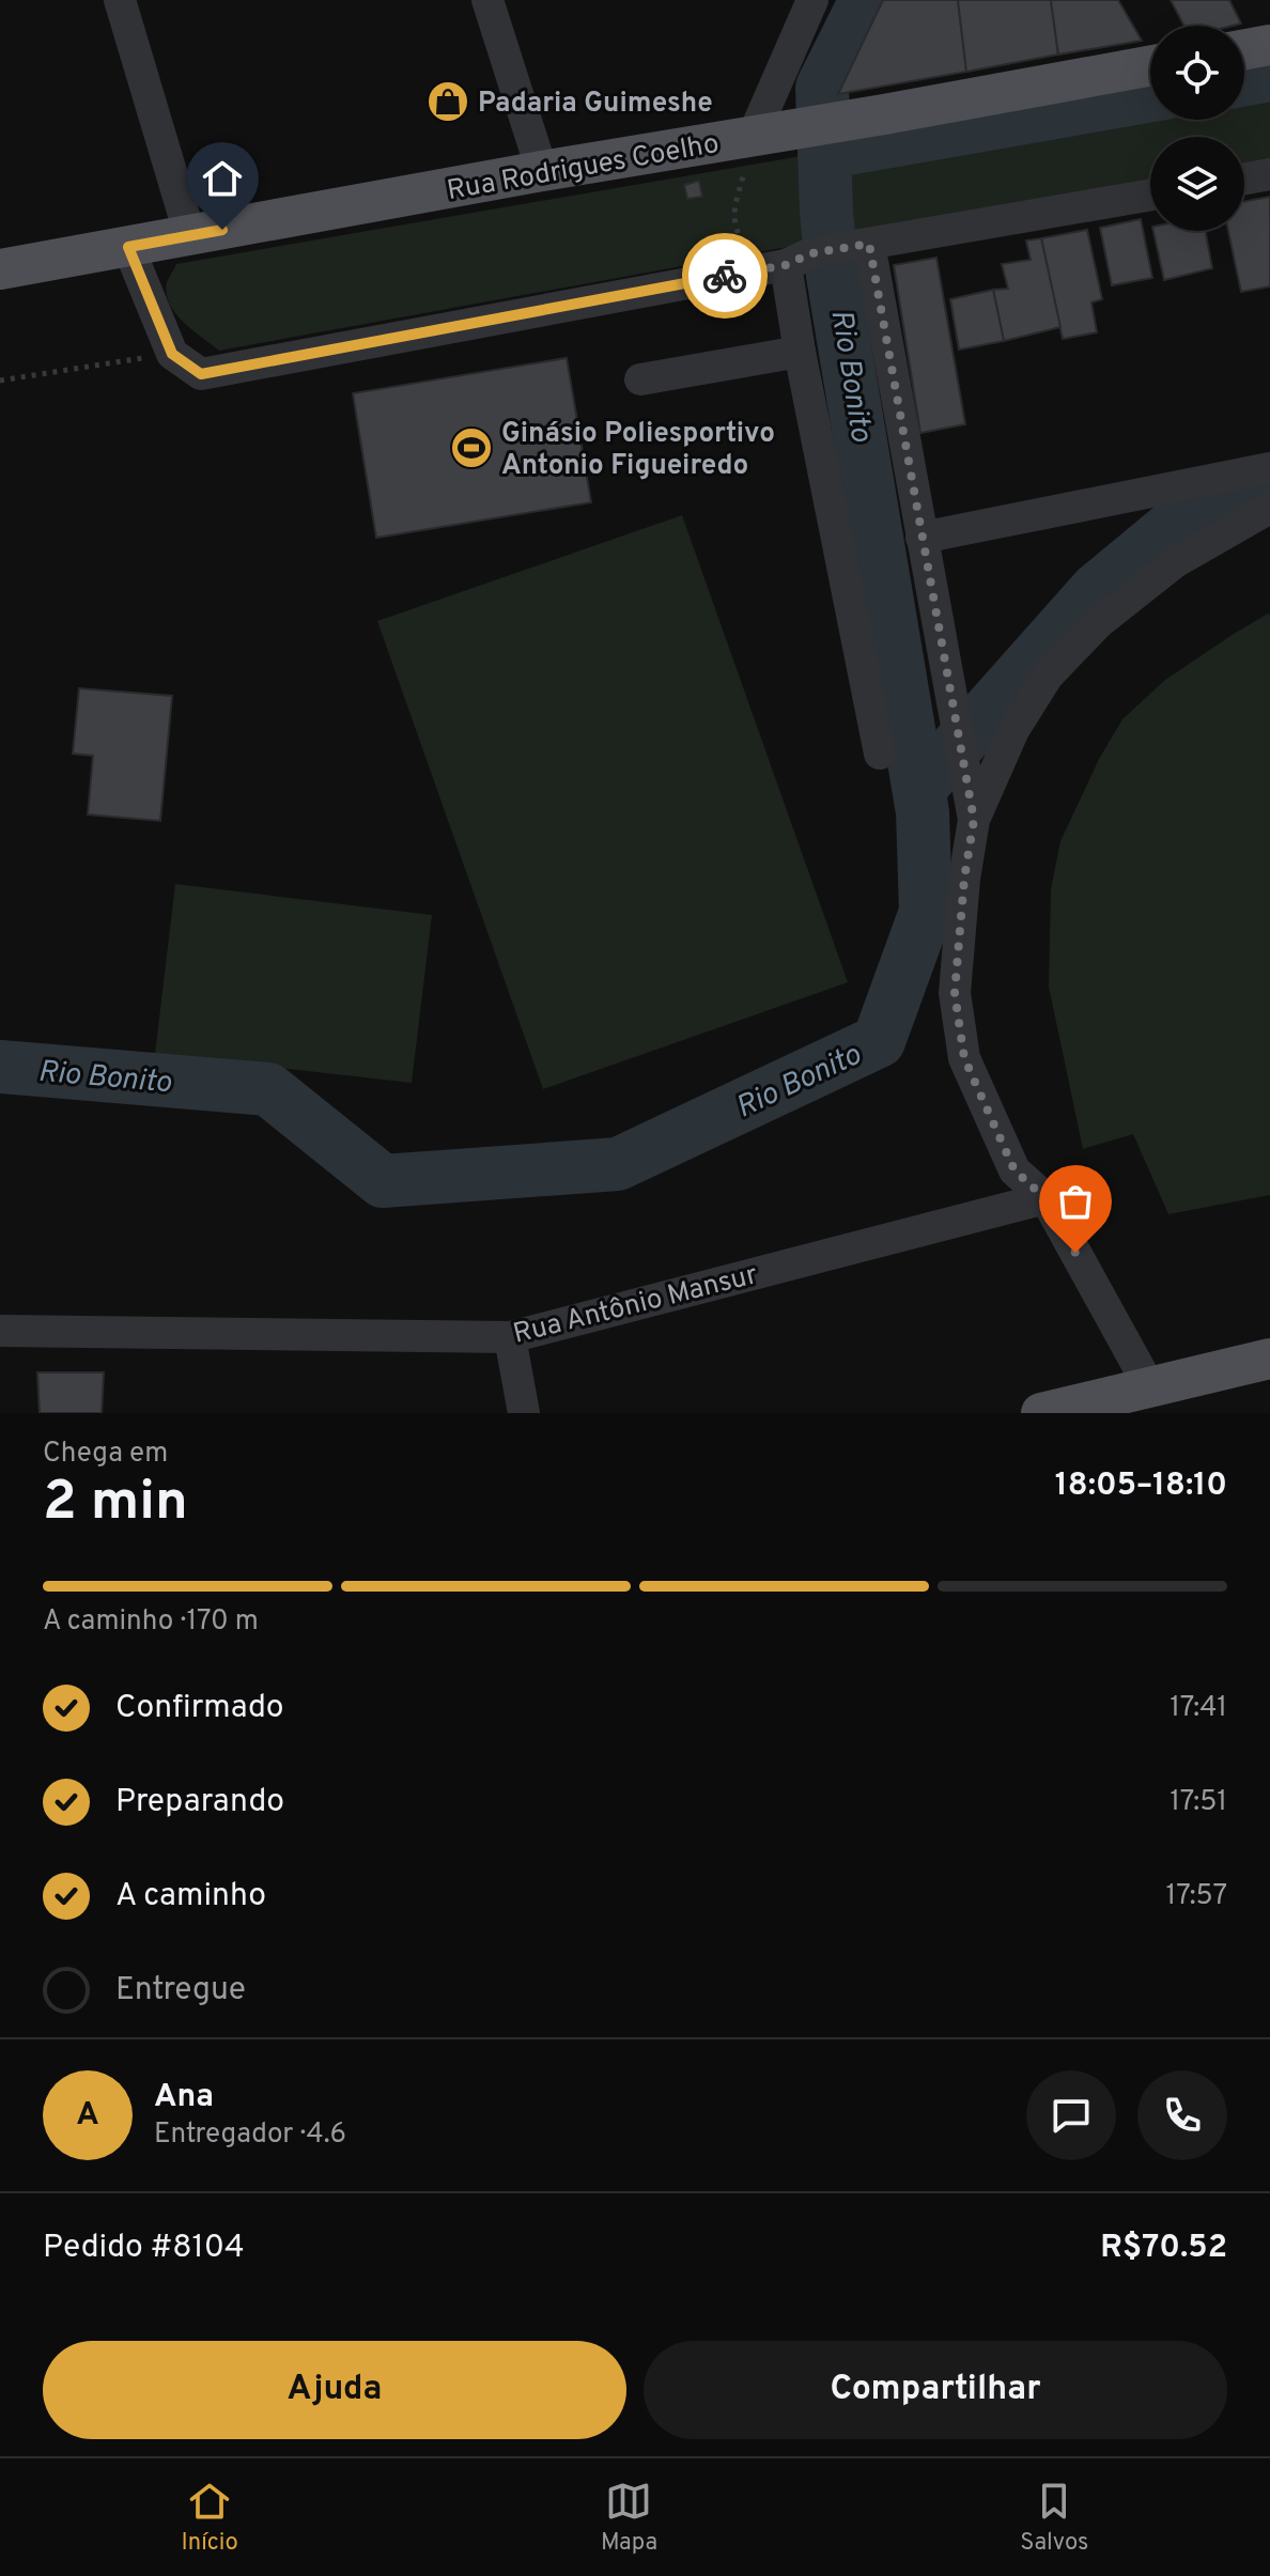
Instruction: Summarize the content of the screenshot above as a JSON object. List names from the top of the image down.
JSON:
{
  "streets": {
    "main road": ["Rua Rodrigues Coelho"],
    "street": ["Rua Antônio Mansur"]
  },
  "water": ["Rio Bonito"],
  "places": {
    "shop": ["Padaria Guimeshe"],
    "sports": ["Ginásio Poliesportivo Antonio Figueiredo"]
  },
  "page": {
    "heading": ["2 min", "Chega em", "18:05–18:10"],
    "panel": [
      "Ana",
      "Entregador · 4.6",
      "Pedido #8104",
      "R$70.52"
    ],
    "bar": "A caminho · 170 m",
    "list": [
      ["Confirmado", "17:41"],
      ["Preparando", "17:51"],
      ["A caminho", "17:57"],
      "Entregue"
    ],
    "round": "A",
    "buttons": ["Ajuda", "Compartilhar"],
    "tabs": ["Início", "Mapa", "Salvos"]
  }
}
